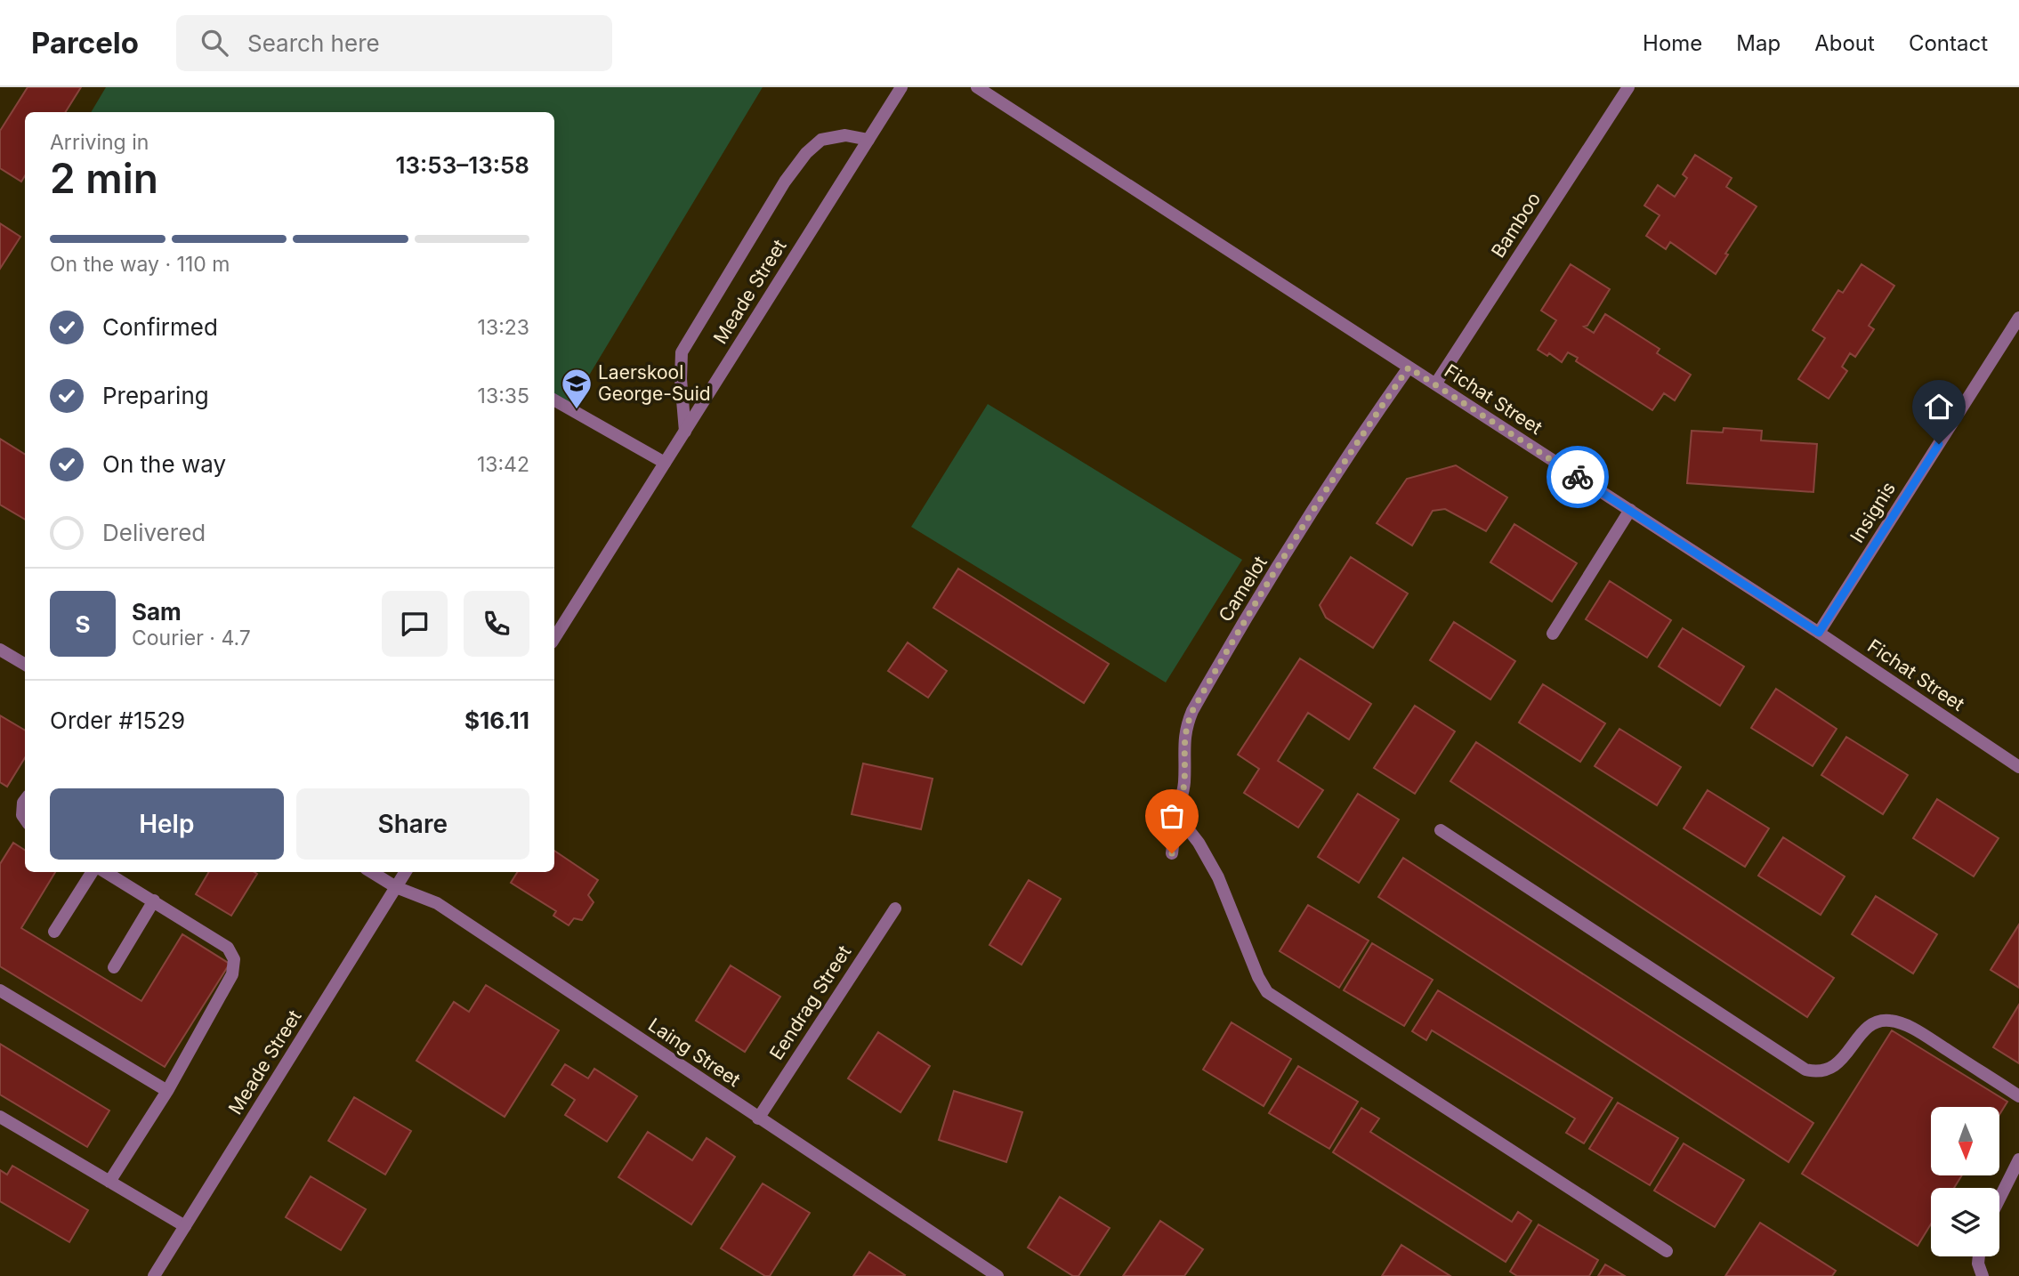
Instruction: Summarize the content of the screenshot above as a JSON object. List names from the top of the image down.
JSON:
{
  "streets": {
    "street": [
      "Bamboo",
      "Meade Street",
      "Fichat Street",
      "Insignis",
      "Camelot",
      "Eendrag Street",
      "Laing Street"
    ]
  },
  "crossings": [
    ["Bamboo", "Fichat Street"],
    ["Meade Street", "Laing Street"],
    ["Fichat Street", "Insignis"],
    ["Fichat Street", "Camelot"],
    ["Eendrag Street", "Laing Street"]
  ],
  "places": {
    "school or university": ["Laerskool George-Suid"]
  },
  "north": "bottom",
  "page": {
    "header": "Parcelo",
    "search": "Search here",
    "nav": [
      "Home",
      "Map",
      "About",
      "Contact"
    ],
    "heading": ["2 min", "Arriving in", "13:53–13:58"],
    "panel": [
      "Sam",
      "Courier · 4.7",
      "Order #1529",
      "$16.11"
    ],
    "bar": "On the way · 110 m",
    "list": [
      ["Confirmed", "13:23"],
      ["Preparing", "13:35"],
      ["On the way", "13:42"],
      "Delivered"
    ],
    "round": "S",
    "buttons": ["Help", "Share"]
  }
}
